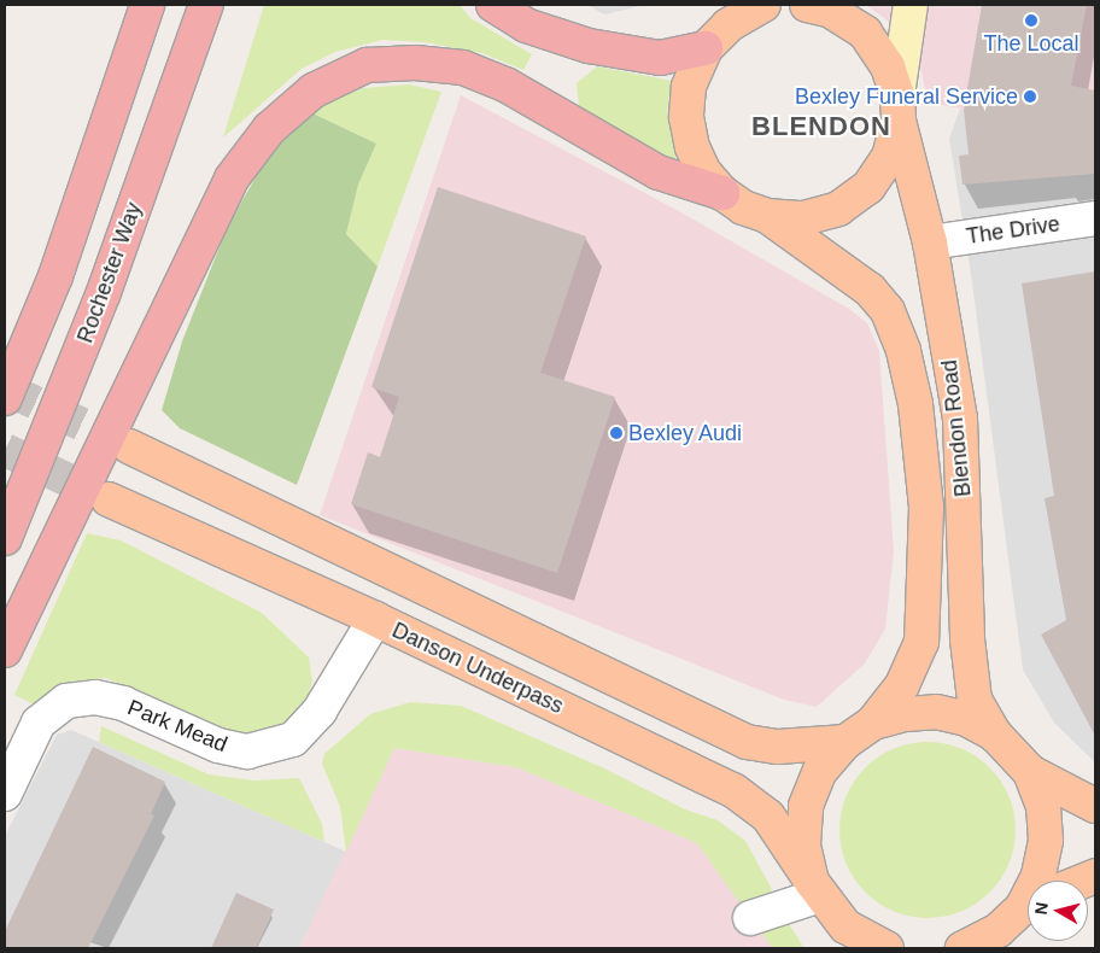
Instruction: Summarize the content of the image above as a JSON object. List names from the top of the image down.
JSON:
{
  "streets": {
    "highway": ["Rochester Way"],
    "main road": ["Blendon Road", "Danson Underpass"],
    "street": ["The Drive", "Park Mead"]
  },
  "crossings": [
    ["The Drive", "Blendon Road"],
    ["Danson Underpass", "Park Mead"]
  ],
  "districts": ["BLENDON"],
  "places": ["The Local", "Bexley Funeral Service", "Bexley Audi"],
  "north": "left"
}
